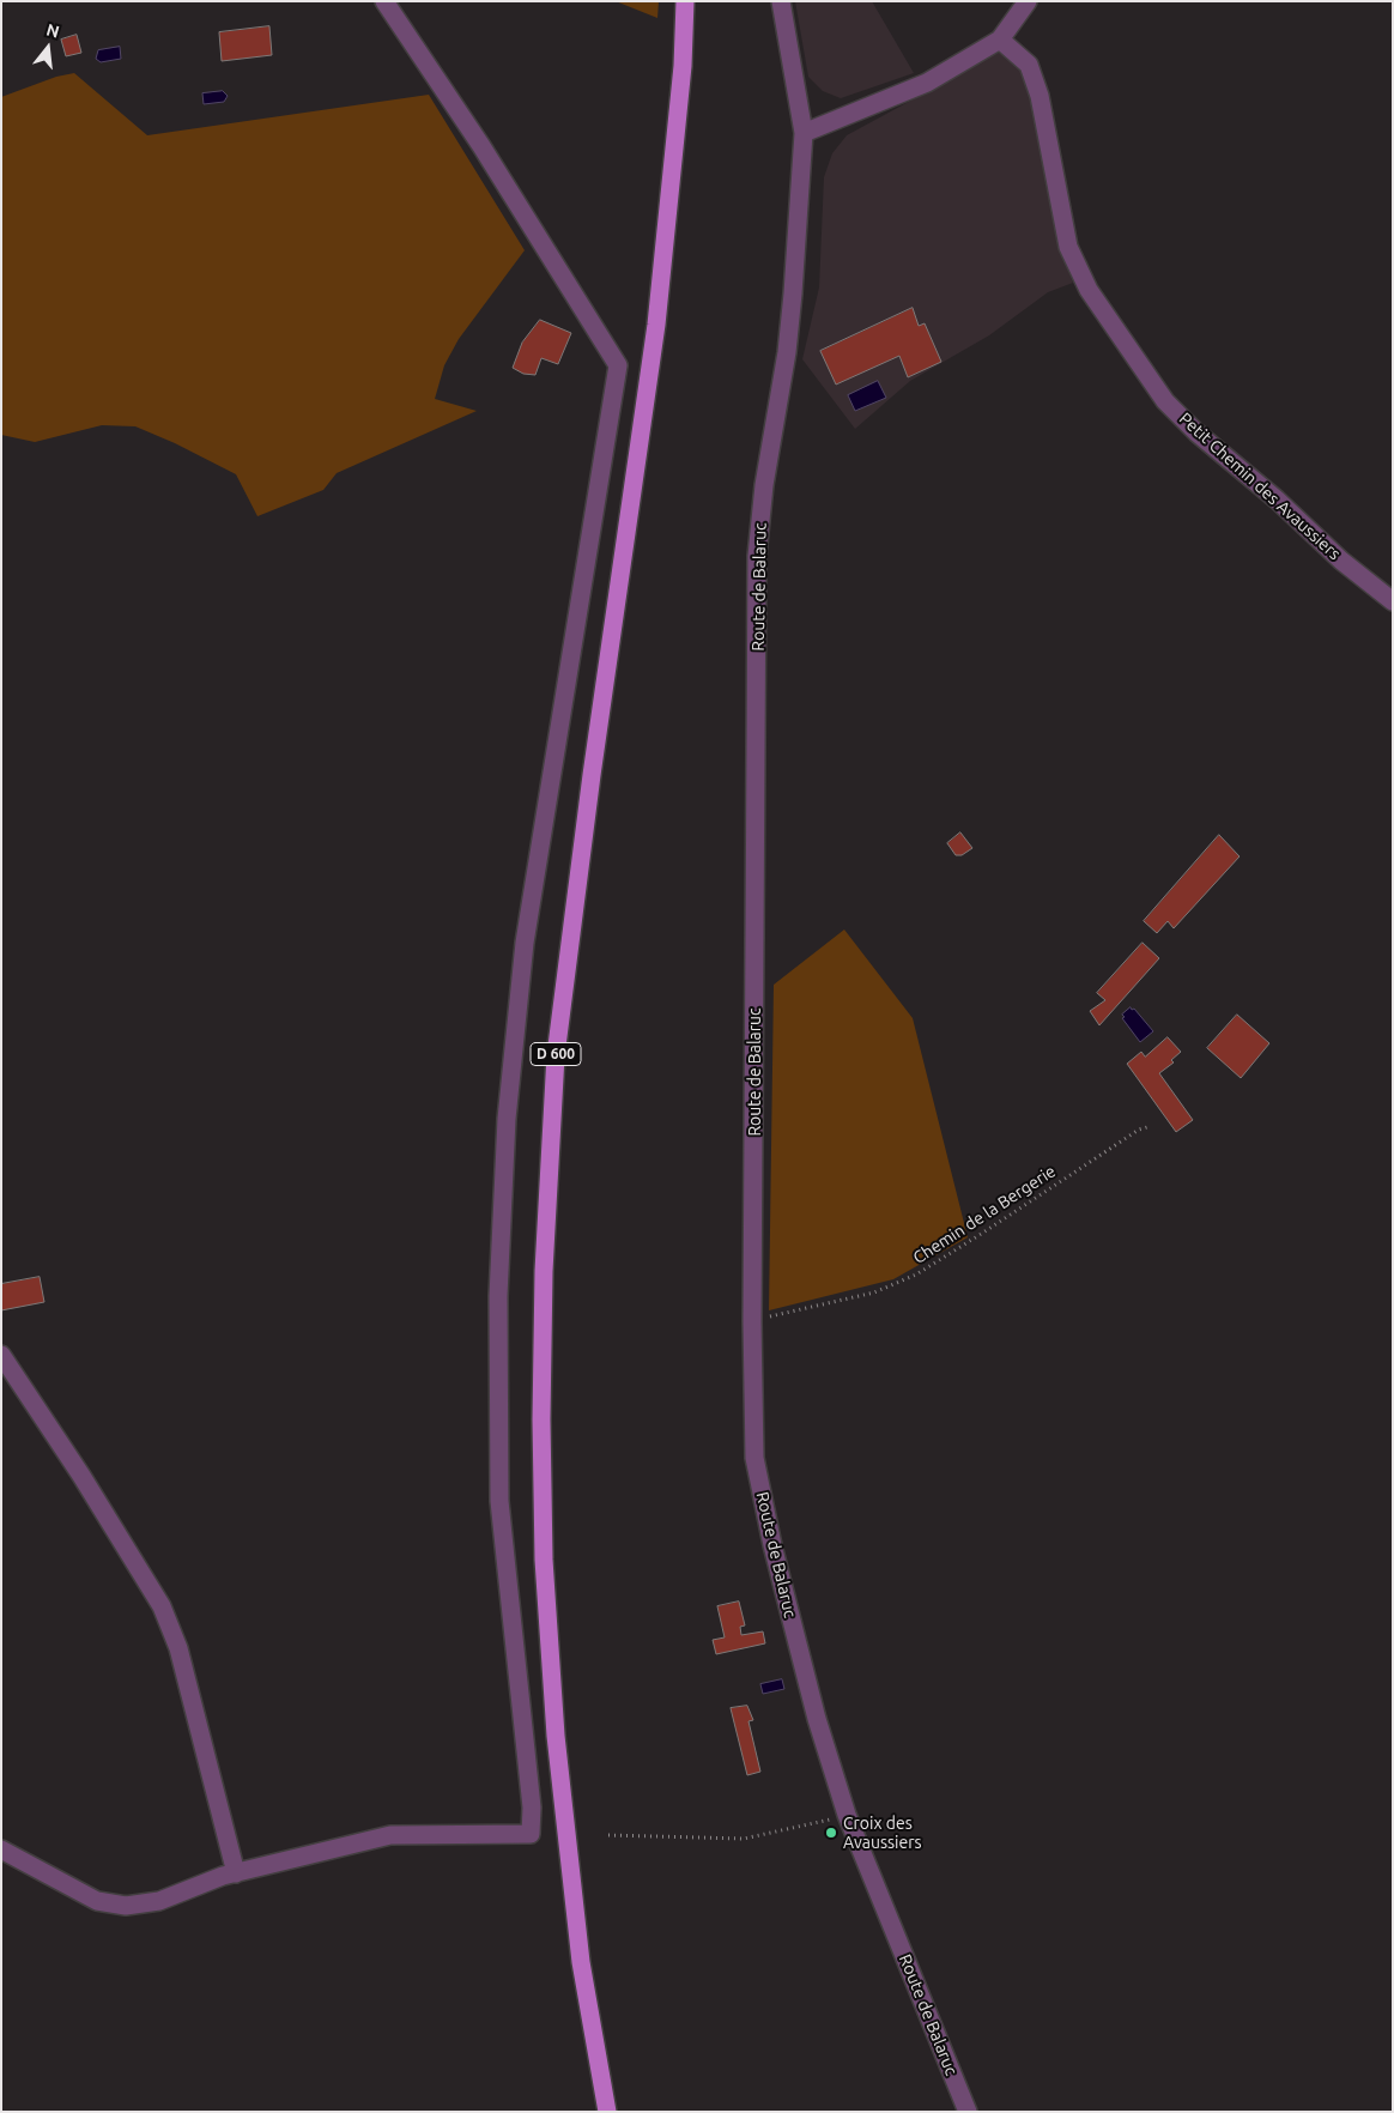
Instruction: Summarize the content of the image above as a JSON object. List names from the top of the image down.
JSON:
{
  "streets": {
    "main road": ["D 600"],
    "street": ["Petit Chemin des Avaussiers", "Route de Balaruc"],
    "path": ["Chemin de la Bergerie"]
  },
  "crossings": [
    ["Route de Balaruc", "Chemin de la Bergerie"]
  ],
  "places": ["Croix des Avaussiers"],
  "north": "top"
}
